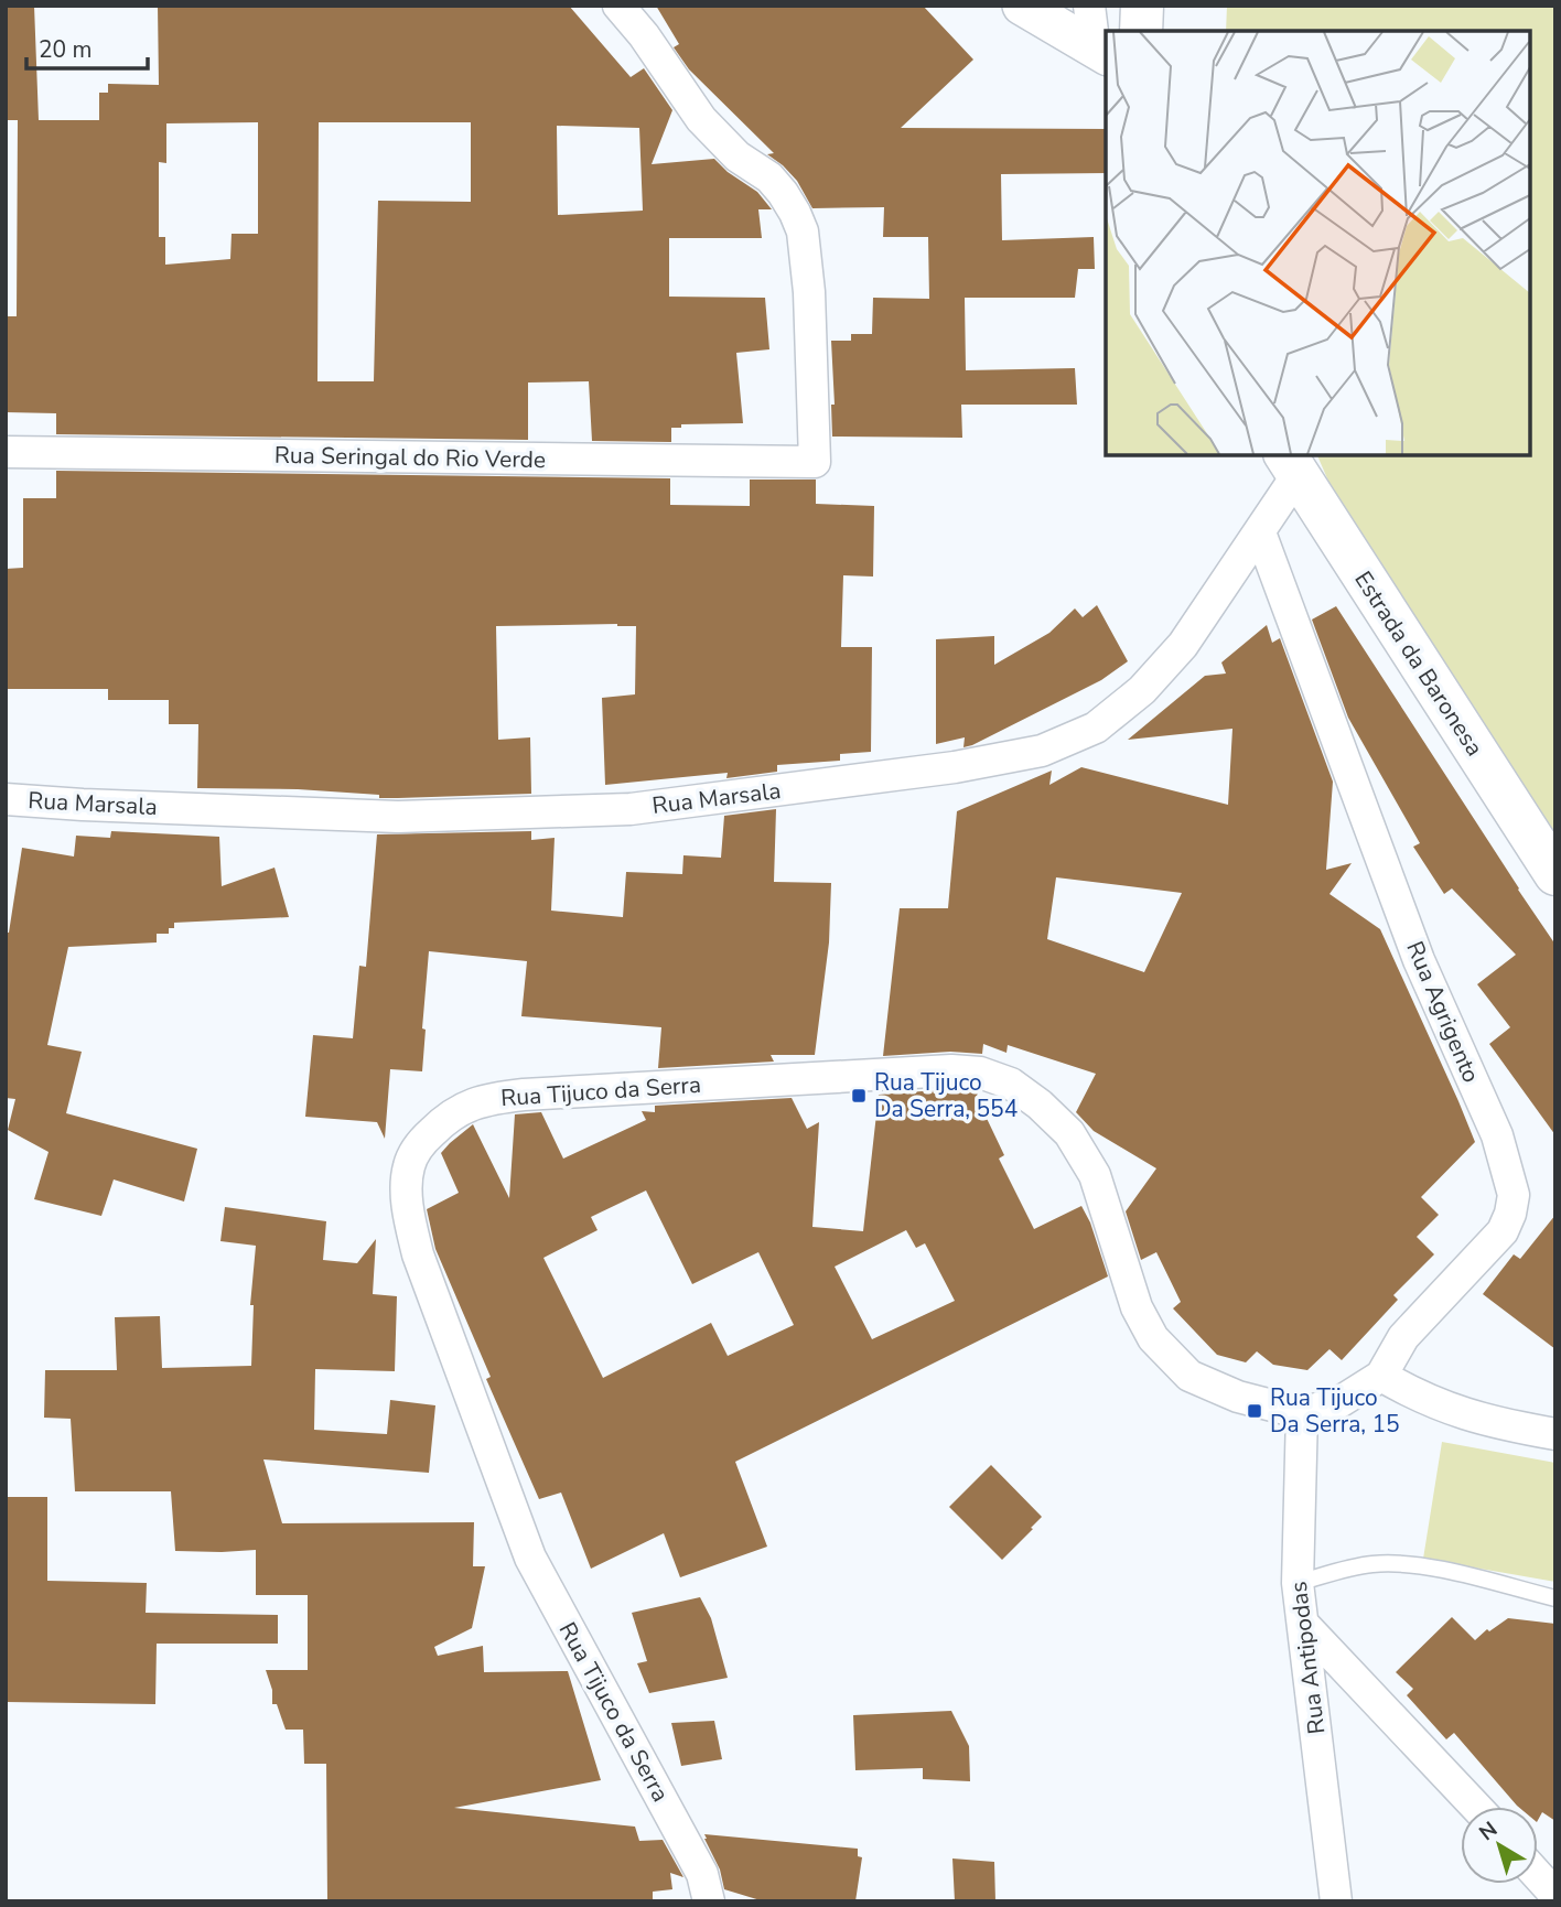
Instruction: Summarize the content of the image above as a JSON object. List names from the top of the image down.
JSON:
{
  "streets": {
    "main road": ["Estrada da Baronesa"],
    "street": [
      "Rua Seringal do Rio Verde",
      "Rua Marsala",
      "Rua Agrigento",
      "Rua Tijuco da Serra",
      "Rua Antipodas"
    ]
  },
  "crossings": [
    ["Estrada da Baronesa", "Rua Marsala"],
    ["Rua Marsala", "Rua Agrigento"],
    ["Rua Agrigento", "Rua Tijuco da Serra"],
    ["Rua Agrigento", "Rua Antipodas"],
    ["Rua Tijuco da Serra", "Rua Antipodas"]
  ],
  "places": {
    "transit": ["Rua Tijuco Da Serra, 554", "Rua Tijuco Da Serra, 15"]
  },
  "scale_bar": "20 m",
  "north": "top left"
}
